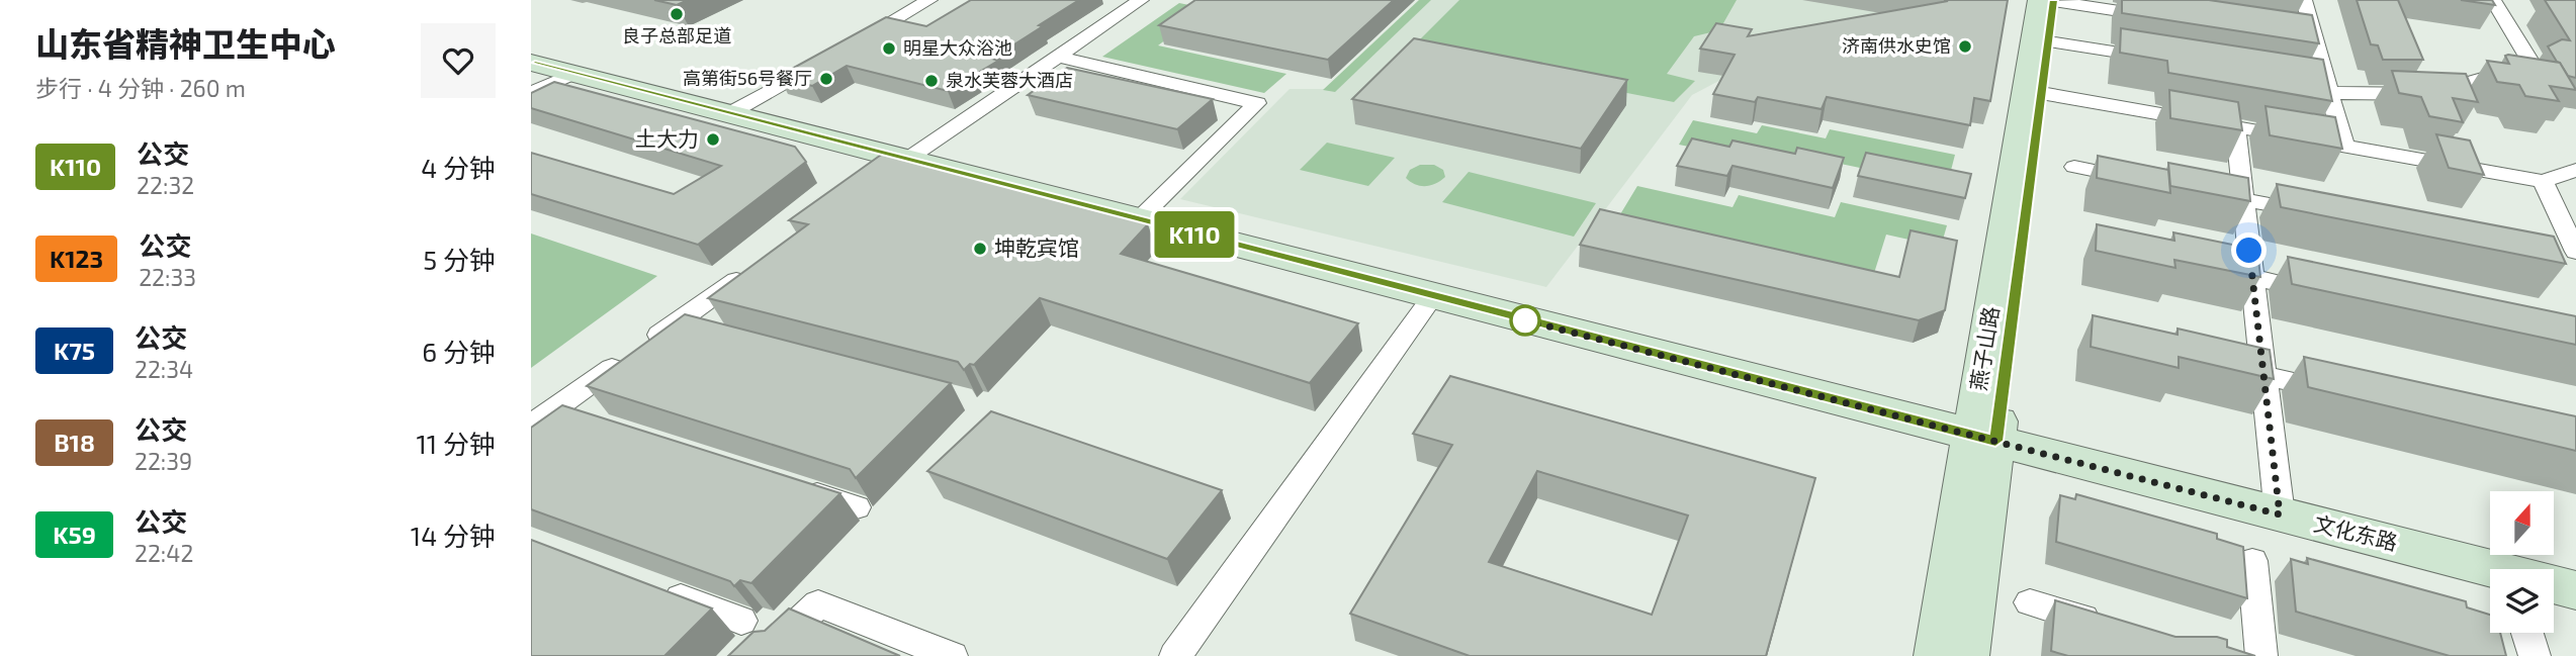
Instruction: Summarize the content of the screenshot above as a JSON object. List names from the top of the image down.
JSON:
{
  "streets": {
    "street": ["燕子山路", "文化东路"]
  },
  "crossings": [
    ["燕子山路", "文化东路"]
  ],
  "places": [
    "良子总部足道",
    "济南供水史馆",
    "明星大众浴池",
    "高第街56号餐厅",
    "泉水芙蓉大酒店",
    "土大力",
    "坤乾宾馆"
  ],
  "lines": ["bus line K110"],
  "north": "top",
  "page": {
    "heading": ["山东省精神卫生中心", "步行 · 4 分钟 · 260 m"],
    "on_map": "K110",
    "list": [
      {
        "mark": "K110",
        "name": "公交",
        "note": "22:32",
        "value": "4 分钟"
      },
      {
        "mark": "K123",
        "name": "公交",
        "note": "22:33",
        "value": "5 分钟"
      },
      {
        "mark": "K75",
        "name": "公交",
        "note": "22:34",
        "value": "6 分钟"
      },
      {
        "mark": "B18",
        "name": "公交",
        "note": "22:39",
        "value": "11 分钟"
      },
      {
        "mark": "K59",
        "name": "公交",
        "note": "22:42",
        "value": "14 分钟"
      }
    ]
  }
}
